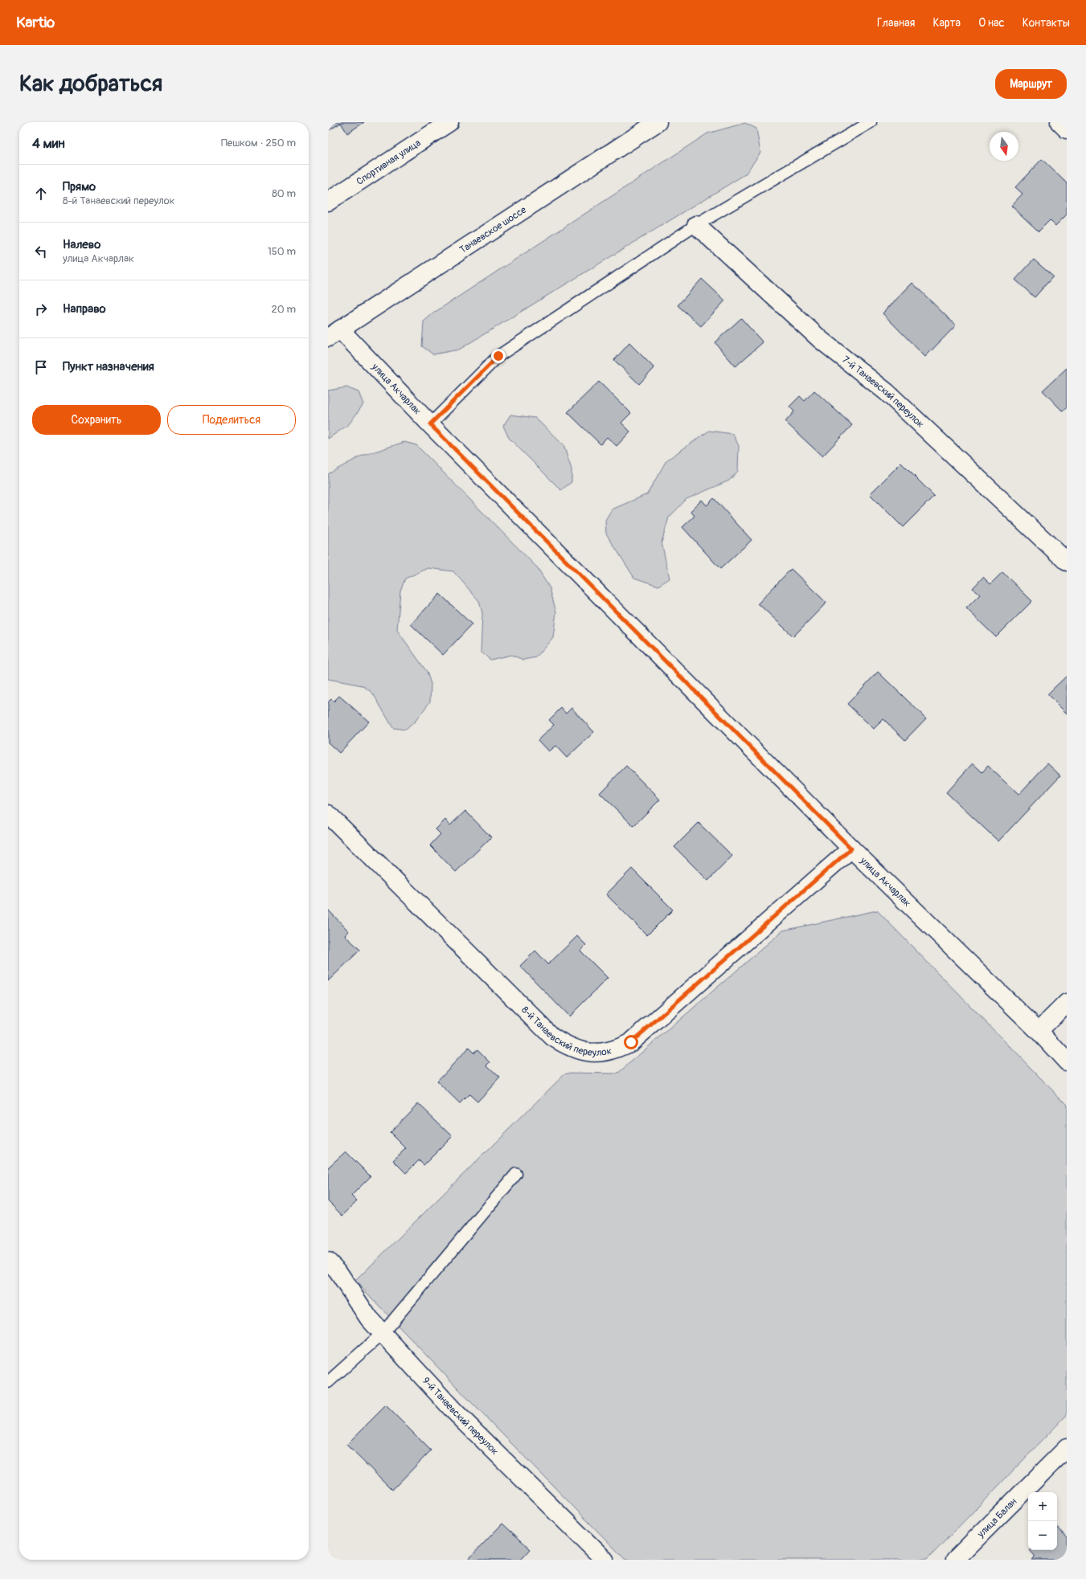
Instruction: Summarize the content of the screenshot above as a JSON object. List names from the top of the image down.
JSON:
{
  "streets": {
    "street": [
      "Спортивная улица",
      "Танаевское шоссе",
      "улица Акчарлак",
      "7-й Танаевский переулок",
      "8-й Танаевский переулок",
      "9-й Танаевский переулок",
      "улица Балан"
    ]
  },
  "crossings": [
    ["Танаевское шоссе", "улица Акчарлак"],
    ["улица Акчарлак", "8-й Танаевский переулок"]
  ],
  "north": "bottom",
  "page": {
    "header": "Kartio",
    "nav": [
      "Главная",
      "Карта",
      "О нас",
      "Контакты"
    ],
    "buttons": [
      "Маршрут",
      ["Сохранить", "Поделиться"]
    ],
    "title": "Как добраться",
    "heading": ["4 мин", "Пешком · 250 m"],
    "list": [
      ["Прямо", "8-й Танаевский переулок", "80 m"],
      ["Налево", "улица Акчарлак", "150 m"],
      ["Направо", "20 m"],
      "Пункт назначения"
    ],
    "map_buttons": ["+", "−"]
  }
}
